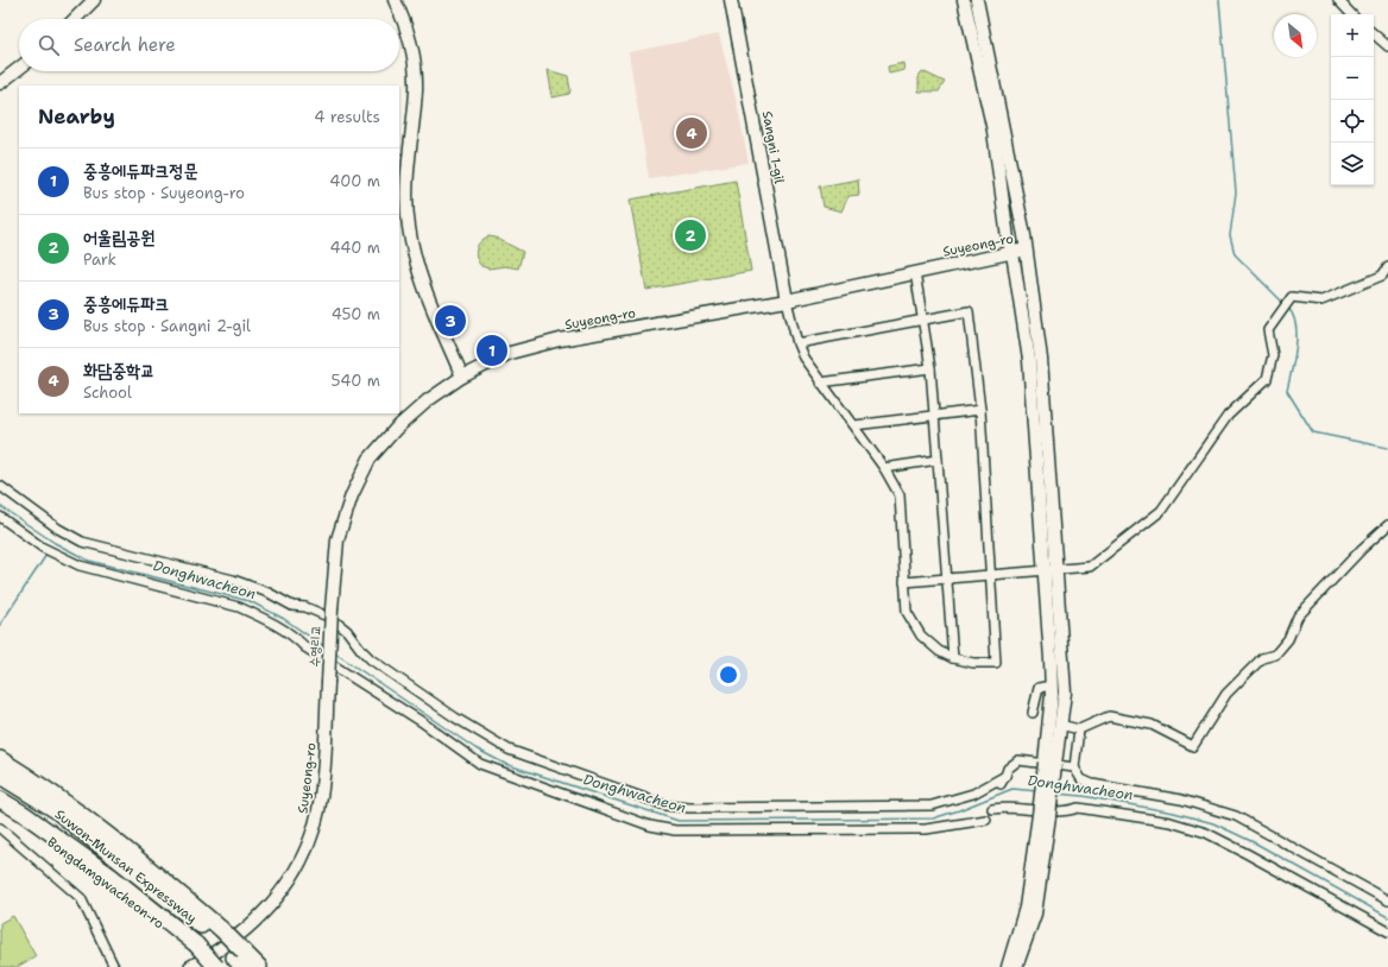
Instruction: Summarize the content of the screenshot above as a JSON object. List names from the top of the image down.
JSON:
{
  "streets": {
    "highway": ["Suwon-Munsan Expressway", "Bongdamgwacheon-ro"],
    "street": ["Sangni 1-gil", "Suyeong-ro", "수영리교"]
  },
  "crossings": [
    ["Sangni 1-gil", "Suyeong-ro"],
    ["Suyeong-ro", "수영리교"],
    ["Suyeong-ro", "Suwon-Munsan Expressway"],
    ["Suwon-Munsan Expressway", "Bongdamgwacheon-ro"]
  ],
  "water": ["Donghwacheon"],
  "north": "bottom right",
  "page": {
    "map_buttons": ["+", "−"],
    "search": "Search here",
    "heading": ["Nearby", "4 results"],
    "pins": [
      "4",
      "2",
      "3",
      "1"
    ],
    "list": [
      {
        "mark": "1",
        "name": "중흥에듀파크정문",
        "note": "Bus stop · Suyeong-ro",
        "value": "400 m"
      },
      {
        "mark": "2",
        "name": "어울림공원",
        "note": "Park",
        "value": "440 m"
      },
      {
        "mark": "3",
        "name": "중흥에듀파크",
        "note": "Bus stop · Sangni 2-gil",
        "value": "450 m"
      },
      {
        "mark": "4",
        "name": "화담중학교",
        "note": "School",
        "value": "540 m"
      }
    ]
  }
}
